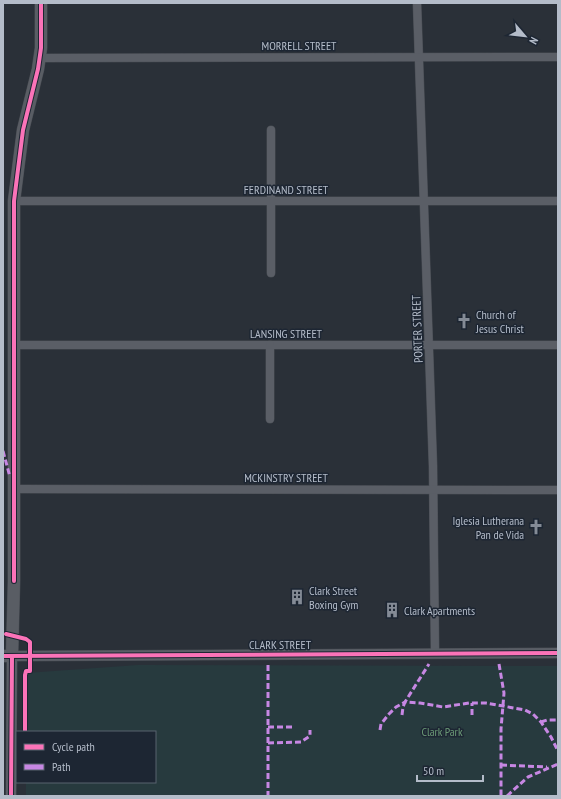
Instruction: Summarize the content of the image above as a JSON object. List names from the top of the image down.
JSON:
{
  "streets": {
    "street": [
      "MORRELL STREET",
      "FERDINAND STREET",
      "PORTER STREET",
      "LANSING STREET",
      "MCKINSTRY STREET",
      "CLARK STREET"
    ]
  },
  "crossings": [
    ["MORRELL STREET", "PORTER STREET"],
    ["FERDINAND STREET", "PORTER STREET"],
    ["PORTER STREET", "LANSING STREET"],
    ["PORTER STREET", "MCKINSTRY STREET"],
    ["PORTER STREET", "CLARK STREET"]
  ],
  "parks": ["Clark Park"],
  "places": {
    "church": ["Church of Jesus Christ", "Iglesia Lutherana Pan de Vida"],
    "building": ["Clark Street Boxing Gym", "Clark Apartments"]
  },
  "legend": ["Cycle path", "Path"],
  "scale_bar": "50 m",
  "north": "bottom right"
}
